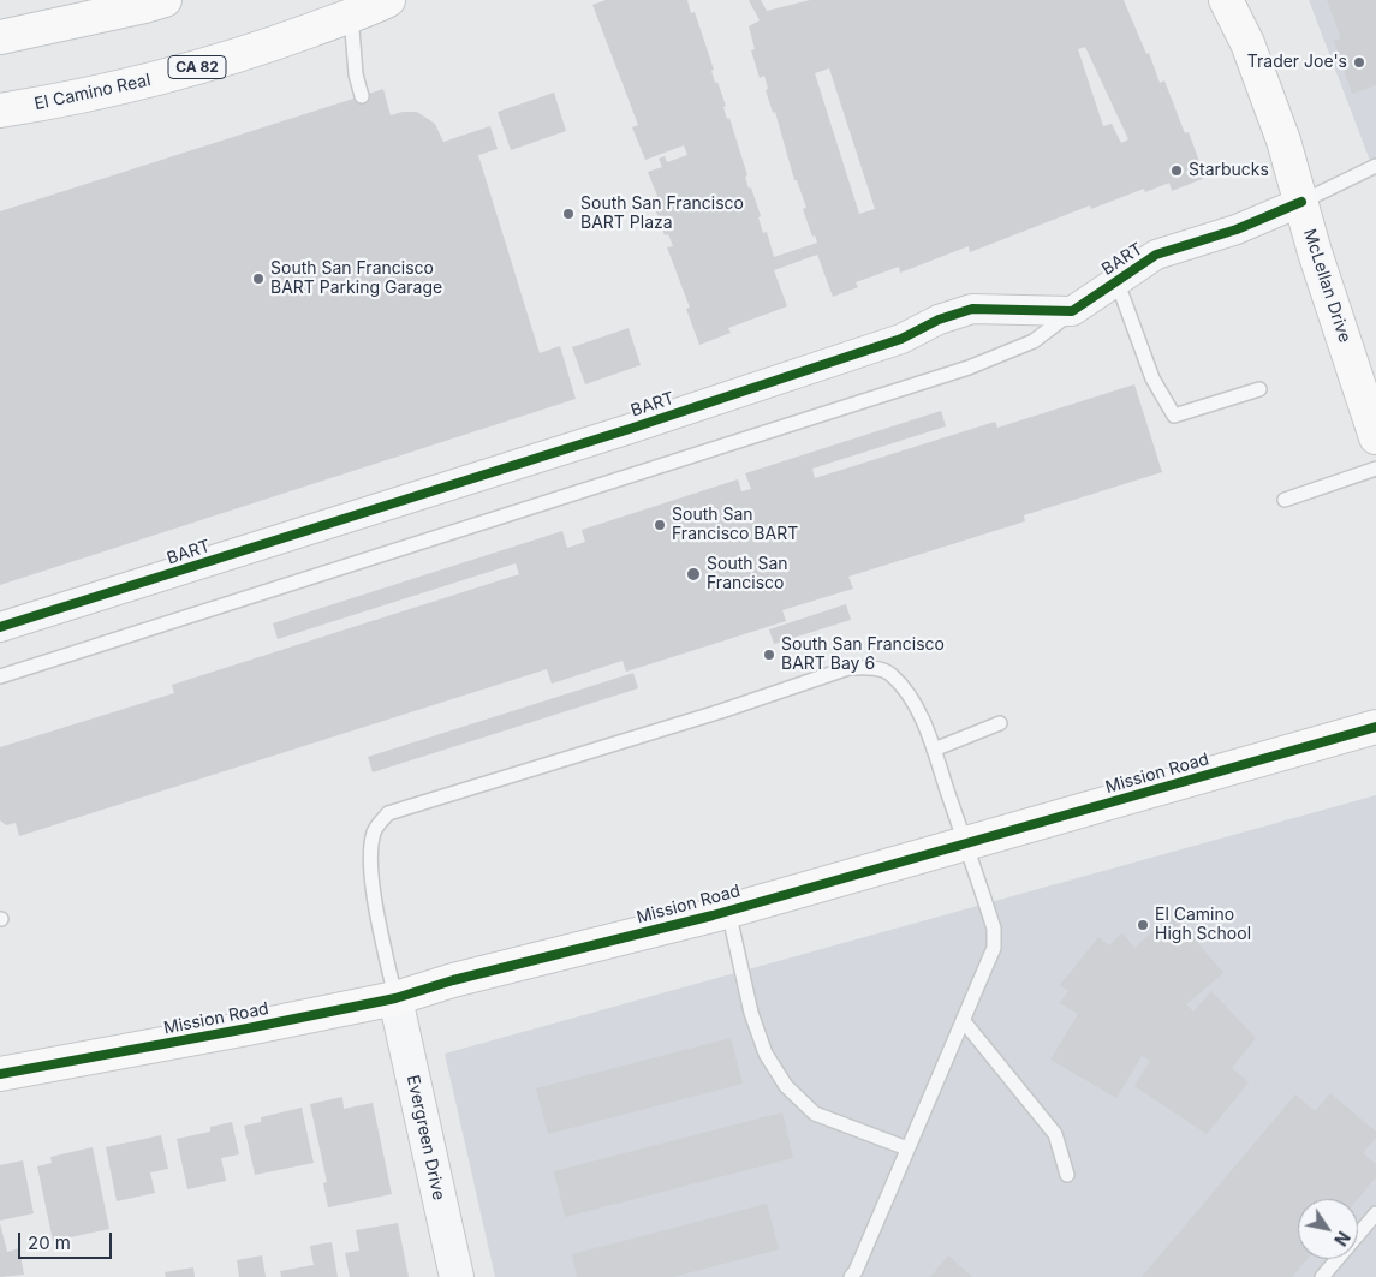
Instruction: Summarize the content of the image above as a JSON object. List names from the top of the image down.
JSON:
{
  "streets": {
    "main road": [
      "CA 82",
      "El Camino Real",
      "McLellan Drive",
      "Mission Road"
    ],
    "street": ["BART", "Evergreen Drive"]
  },
  "crossings": [
    ["BART", "McLellan Drive"],
    ["Mission Road", "Evergreen Drive"]
  ],
  "places": [
    "Trader Joe's",
    "Starbucks",
    "South San Francisco BART Plaza",
    "South San Francisco BART Parking Garage",
    "South San Francisco BART",
    "South San Francisco",
    "South San Francisco BART Bay 6",
    "El Camino High School"
  ],
  "scale_bar": "20 m",
  "north": "bottom right"
}
